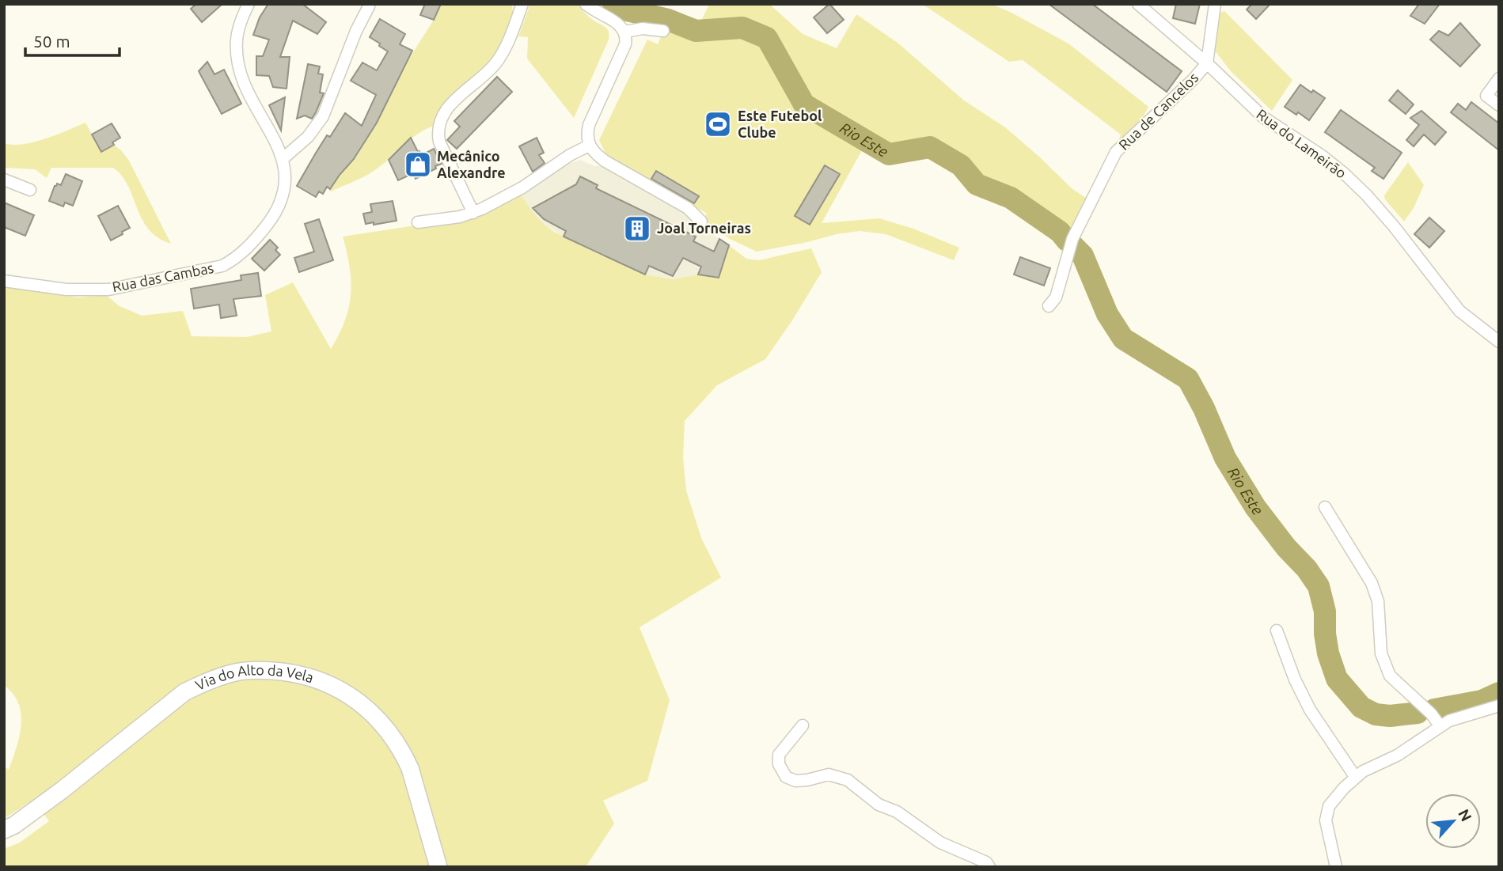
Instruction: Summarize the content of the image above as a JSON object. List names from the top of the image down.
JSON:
{
  "streets": {
    "main road": ["Via do Alto da Vela"],
    "street": ["Rua de Cancelos", "Rua do Lameirão", "Rua das Cambas"]
  },
  "crossings": [
    ["Rua de Cancelos", "Rua do Lameirão"]
  ],
  "water": ["Rio Este"],
  "places": {
    "sports": ["Este Futebol Clube"],
    "shop": ["Mecânico Alexandre"],
    "building": ["Joal Torneiras"]
  },
  "scale_bar": "50 m",
  "north": "top right"
}
